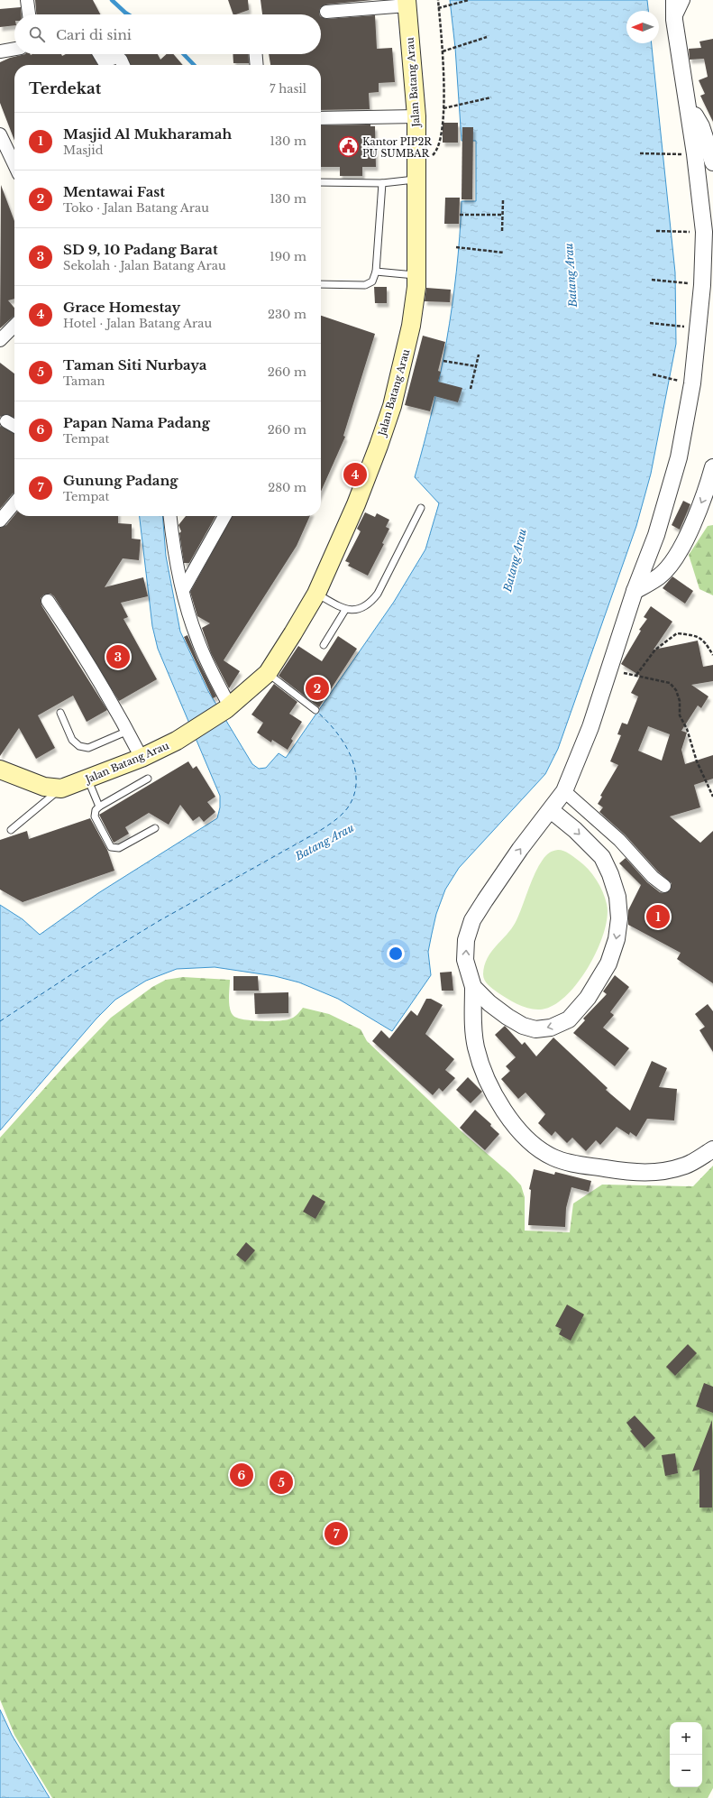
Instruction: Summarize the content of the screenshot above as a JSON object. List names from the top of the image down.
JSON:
{
  "streets": {
    "main road": ["Jalan Batang Arau"]
  },
  "water": ["Batang Arau"],
  "places": {
    "public building": ["Kantor PIP2R PU SUMBAR"]
  },
  "north": "left",
  "page": {
    "search": "Cari di sini",
    "heading": ["Terdekat", "7 hasil"],
    "list": [
      {
        "mark": "1",
        "name": "Masjid Al Mukharamah",
        "note": "Masjid",
        "value": "130 m"
      },
      {
        "mark": "2",
        "name": "Mentawai Fast",
        "note": "Toko · Jalan Batang Arau",
        "value": "130 m"
      },
      {
        "mark": "3",
        "name": "SD 9, 10 Padang Barat",
        "note": "Sekolah · Jalan Batang Arau",
        "value": "190 m"
      },
      {
        "mark": "4",
        "name": "Grace Homestay",
        "note": "Hotel · Jalan Batang Arau",
        "value": "230 m"
      },
      {
        "mark": "5",
        "name": "Taman Siti Nurbaya",
        "note": "Taman",
        "value": "260 m"
      },
      {
        "mark": "6",
        "name": "Papan Nama Padang",
        "note": "Tempat",
        "value": "260 m"
      },
      {
        "mark": "7",
        "name": "Gunung Padang",
        "note": "Tempat",
        "value": "280 m"
      }
    ],
    "pins": [
      "4",
      "3",
      "2",
      "1",
      "6",
      "5",
      "7"
    ],
    "map_buttons": ["+", "−"]
  }
}
